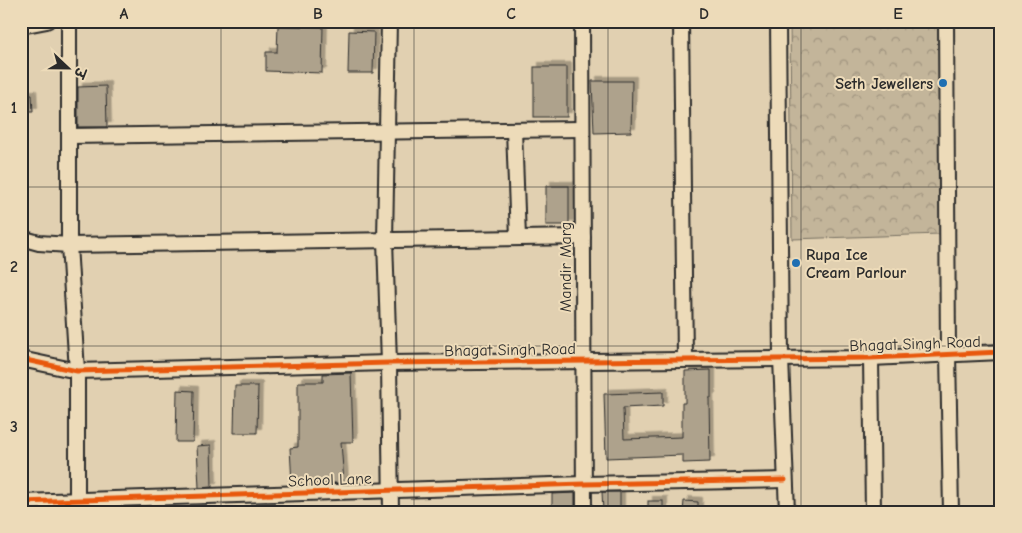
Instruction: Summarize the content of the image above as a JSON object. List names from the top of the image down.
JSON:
{
  "streets": {
    "street": ["Mandir Marg", "Bhagat Singh Road", "School Lane"]
  },
  "crossings": [
    ["Mandir Marg", "Bhagat Singh Road"],
    ["Mandir Marg", "School Lane"]
  ],
  "places": ["Seth Jewellers", "Rupa Ice Cream Parlour"],
  "north": "right",
  "grid": {
    "columns": [
      "A",
      "B",
      "C",
      "D",
      "E"
    ],
    "rows": ["1", "2", "3"]
  }
}
